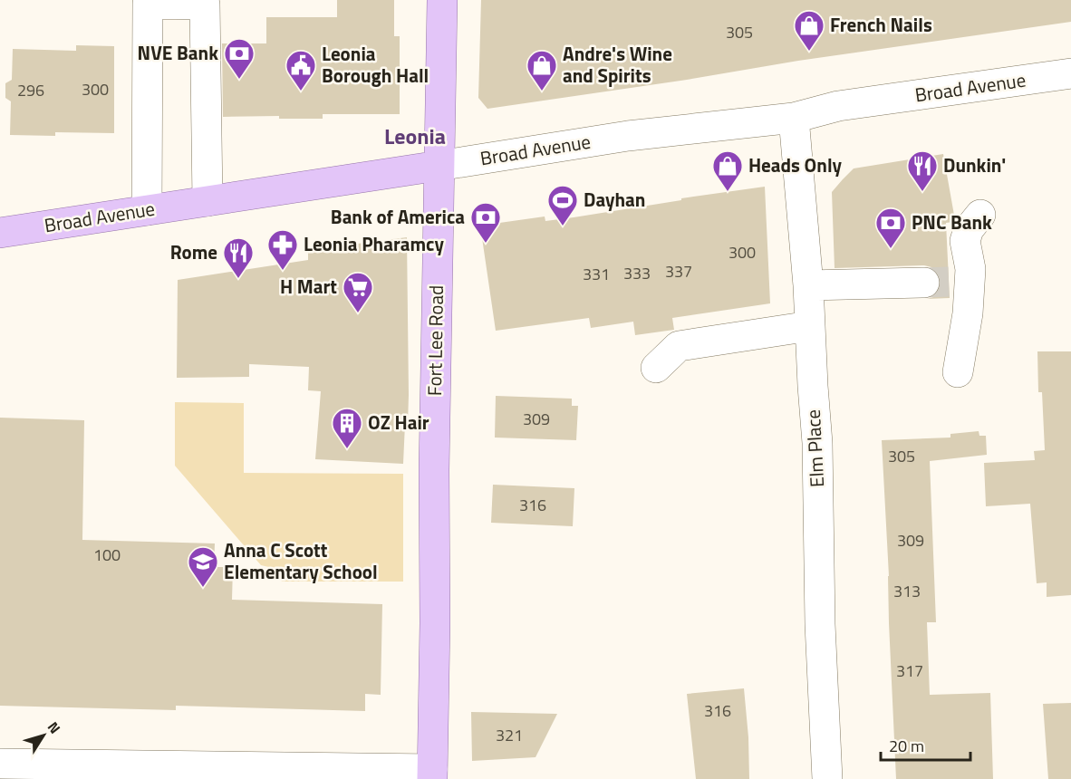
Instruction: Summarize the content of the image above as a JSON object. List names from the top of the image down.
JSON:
{
  "streets": {
    "main road": ["Broad Avenue", "Fort Lee Road"],
    "street": ["Elm Place"]
  },
  "crossings": [
    ["Broad Avenue", "Fort Lee Road"],
    ["Broad Avenue", "Elm Place"]
  ],
  "districts": ["Leonia"],
  "places": {
    "shop": ["French Nails", "Andre's Wine and Spirits", "Heads Only"],
    "bank": ["NVE Bank", "Bank of America", "PNC Bank"],
    "public building": ["Leonia Borough Hall"],
    "restaurant": ["Dunkin'", "Rome"],
    "sports": ["Dayhan"],
    "pharmacy": ["Leonia Pharamcy"],
    "supermarket": ["H Mart"],
    "building": ["OZ Hair"],
    "school or university": ["Anna C Scott Elementary School"]
  },
  "house_numbers": [
    "305",
    "300",
    "296",
    "300",
    "337",
    "333",
    "331",
    "309",
    "305",
    "316",
    "309",
    "100",
    "313",
    "317",
    "316",
    "321"
  ],
  "scale_bar": "20 m",
  "north": "top right"
}
